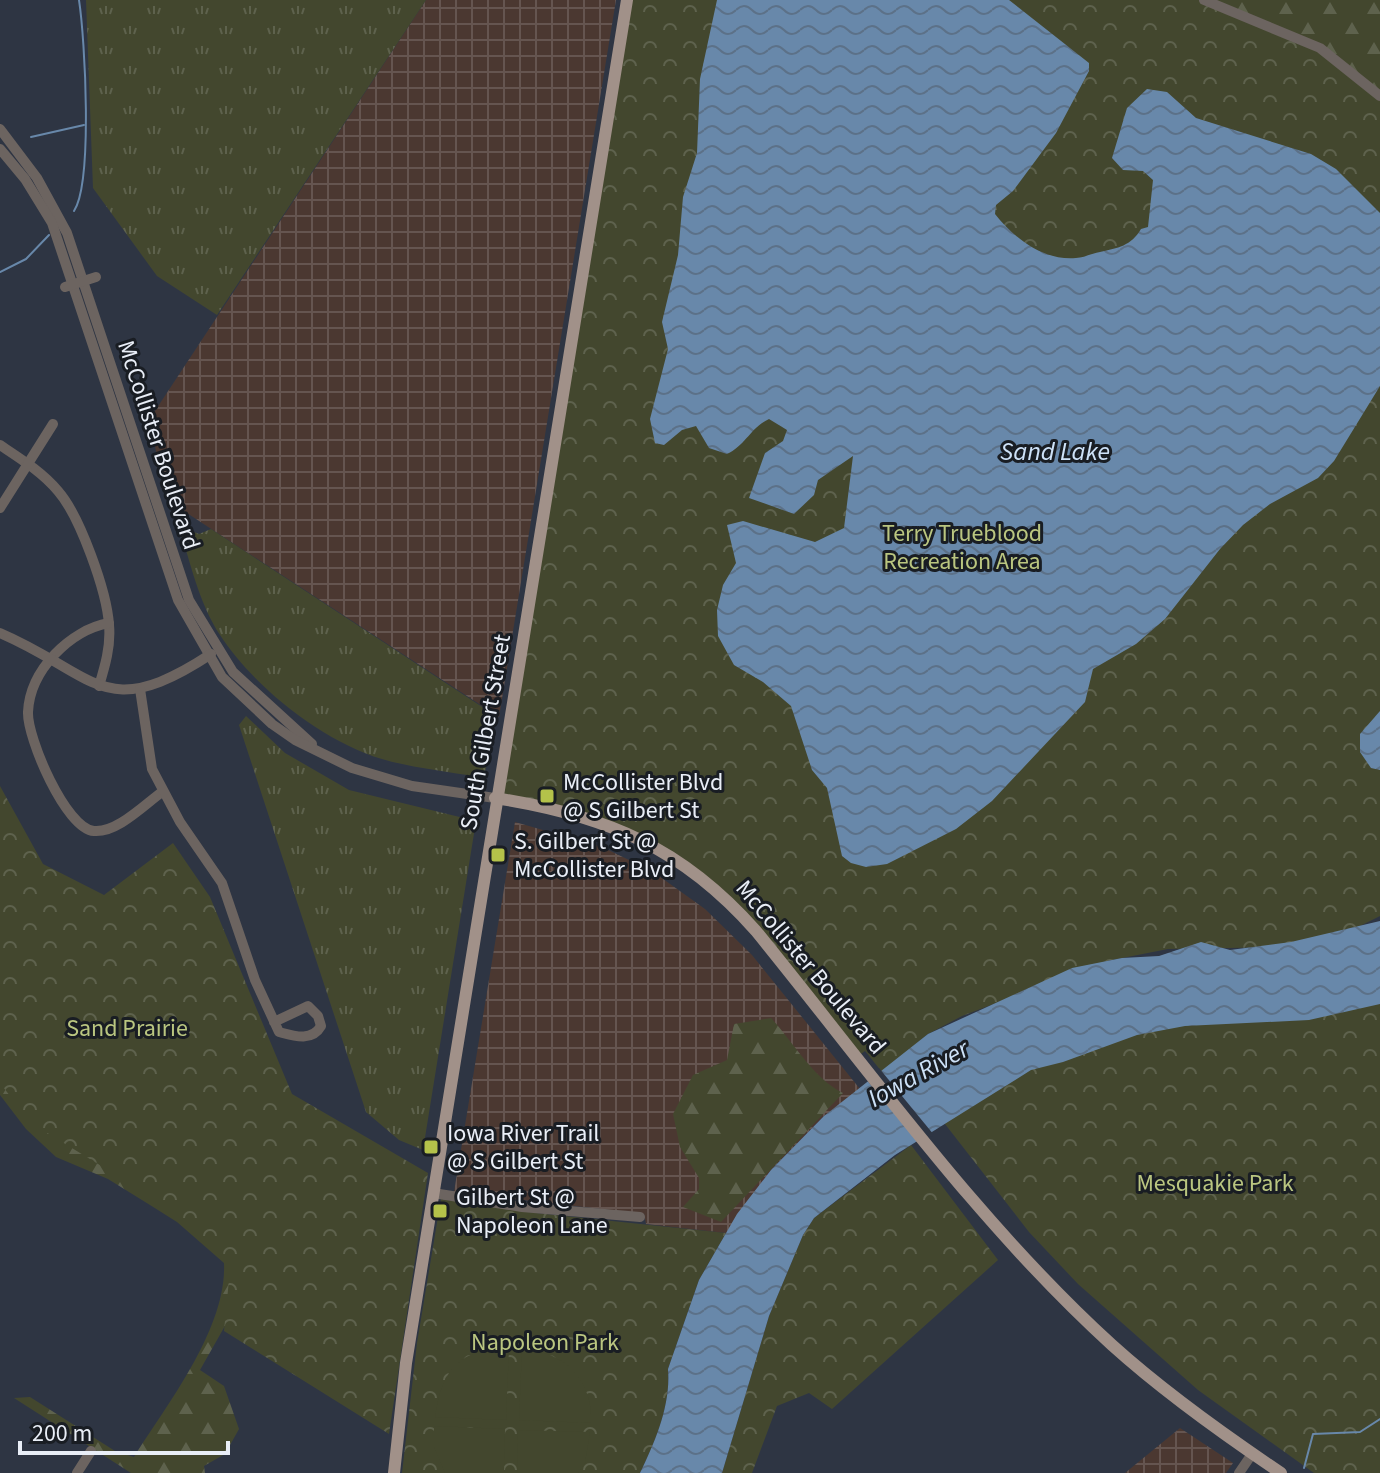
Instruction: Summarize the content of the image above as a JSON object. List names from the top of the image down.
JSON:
{
  "streets": {
    "main road": ["McCollister Boulevard", "South Gilbert Street"]
  },
  "crossings": [
    ["McCollister Boulevard", "South Gilbert Street"]
  ],
  "water": ["Sand Lake", "Iowa River"],
  "parks": [
    "Terry Trueblood Recreation Area",
    "Sand Prairie",
    "Mesquakie Park",
    "Napoleon Park"
  ],
  "places": {
    "transit": [
      "McCollister Blvd @ S Gilbert St",
      "S. Gilbert St @ McCollister Blvd",
      "Iowa River Trail @ S Gilbert St",
      "Gilbert St @ Napoleon Lane"
    ]
  },
  "scale_bar": "200 m"
}
